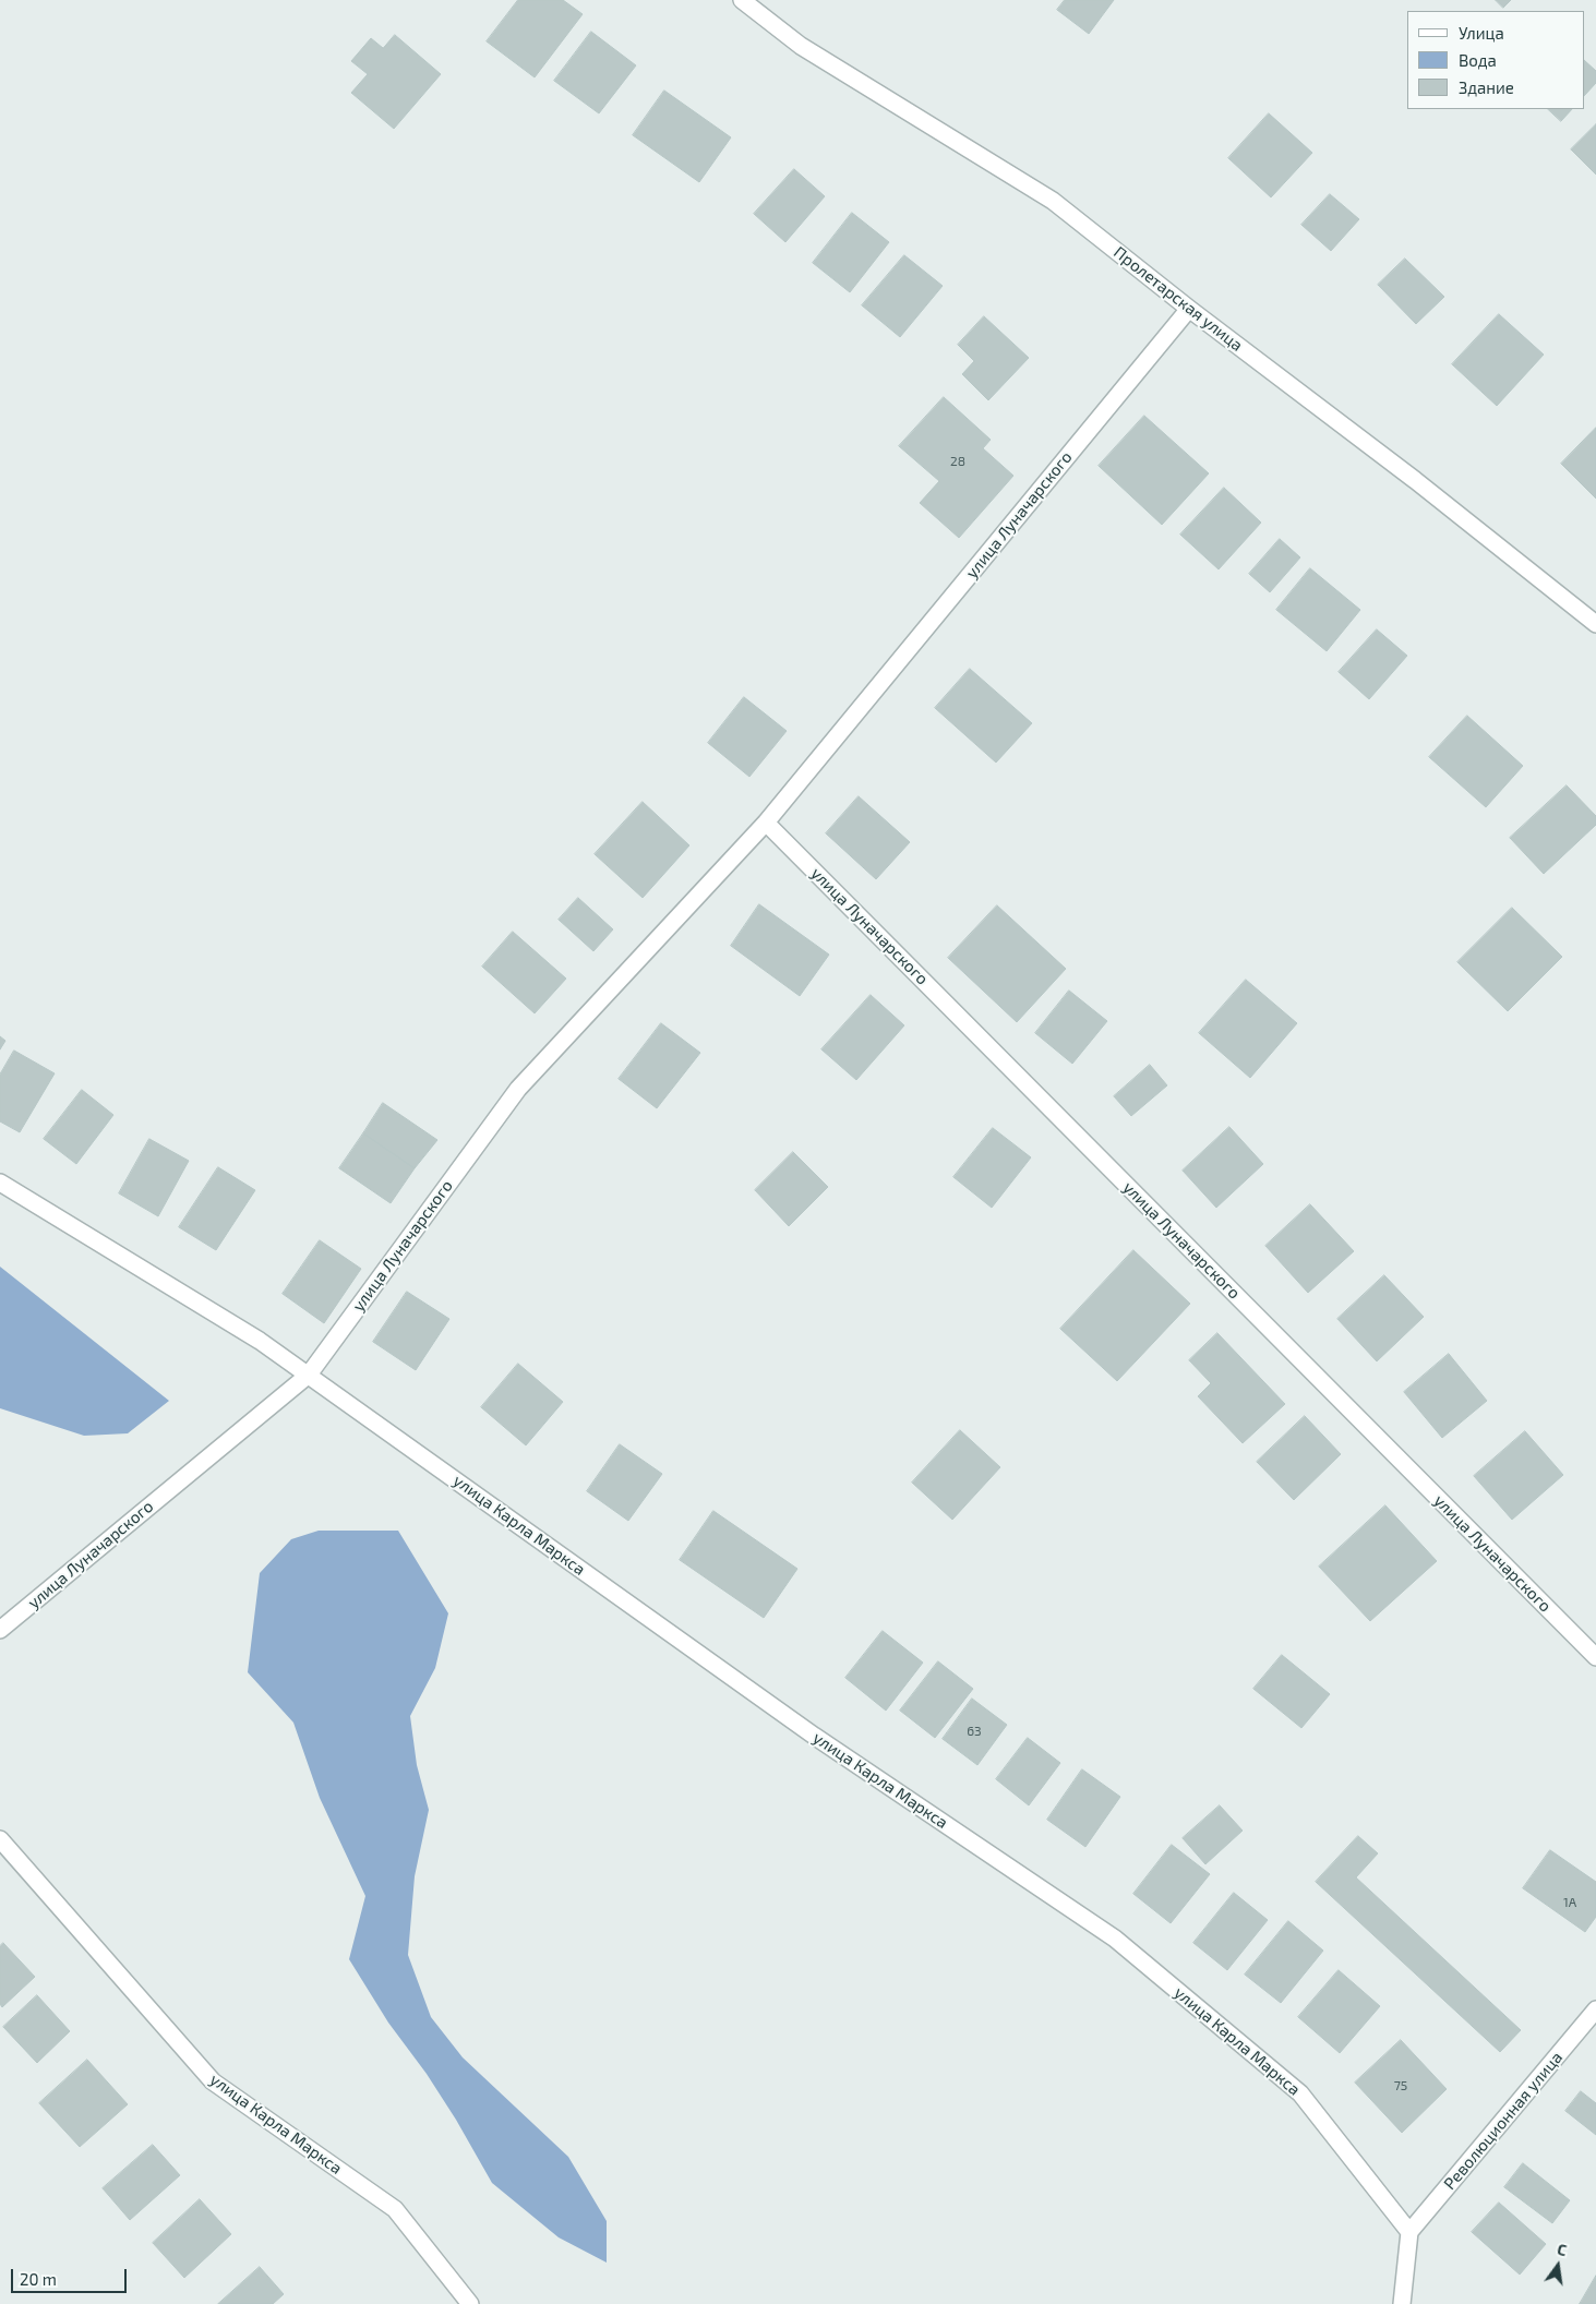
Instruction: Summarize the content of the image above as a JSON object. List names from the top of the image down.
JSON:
{
  "streets": {
    "street": [
      "Пролетарская улица",
      "улица Луначарского",
      "улица Карла Маркса",
      "Революционная улица"
    ]
  },
  "crossings": [
    ["Пролетарская улица", "улица Луначарского"],
    ["улица Луначарского", "улица Карла Маркса"],
    ["улица Карла Маркса", "Революционная улица"]
  ],
  "house_numbers": [
    "28",
    "63",
    "1А",
    "75"
  ],
  "legend": ["Улица", "Вода", "Здание"],
  "scale_bar": "20 m",
  "north": "top"
}
